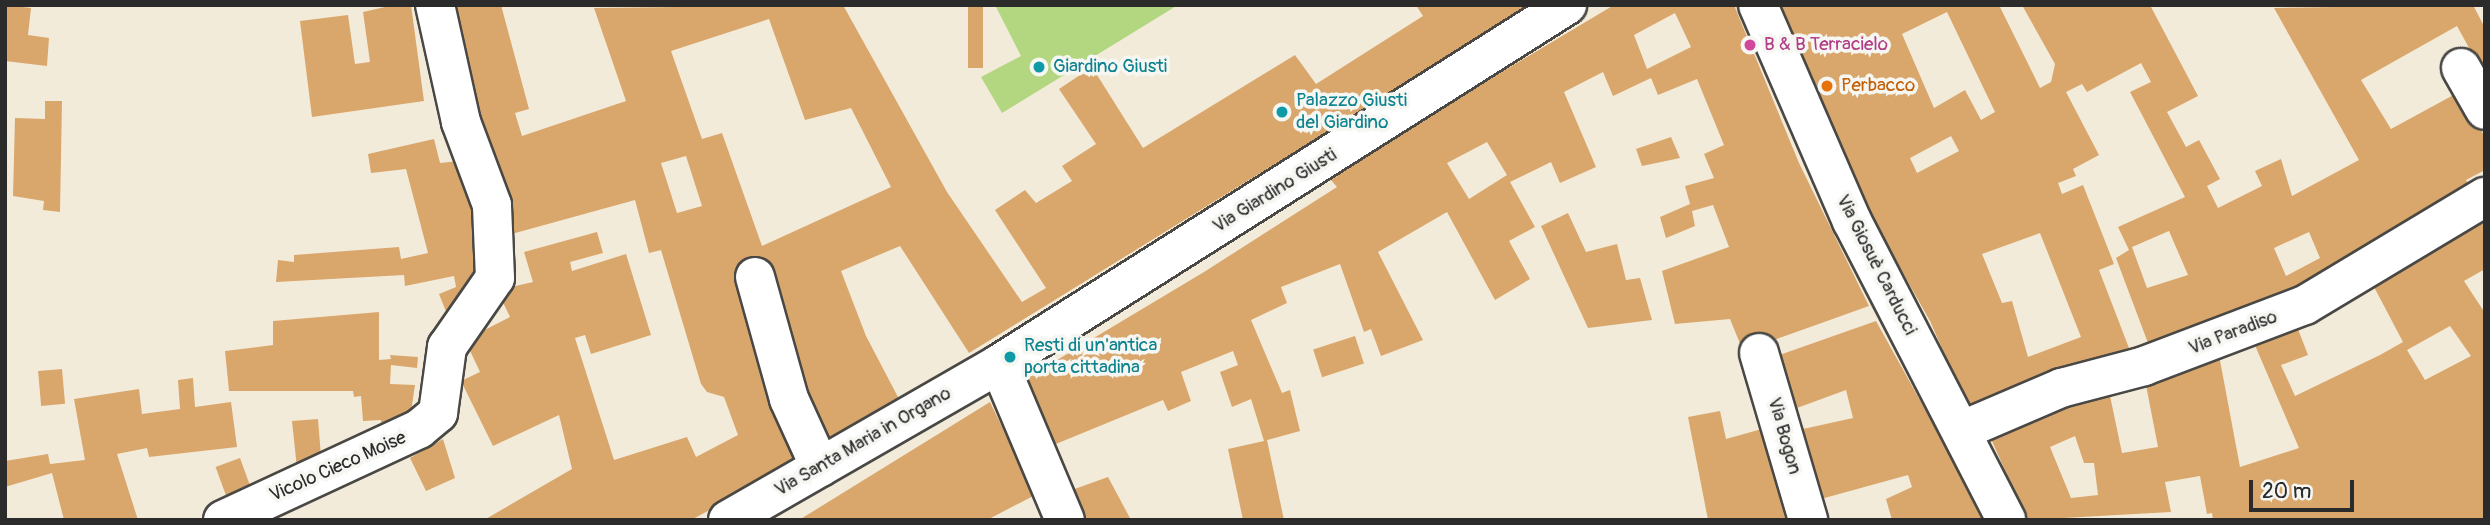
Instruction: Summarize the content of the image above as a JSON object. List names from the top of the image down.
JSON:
{
  "streets": {
    "street": [
      "Via Giardino Giusti",
      "Via Giosuè Carducci",
      "Via Paradiso",
      "Via Bogon",
      "Via Santa Maria in Organo",
      "Vicolo Cieco Moise"
    ]
  },
  "crossings": [
    ["Via Giardino Giusti", "Via Santa Maria in Organo"],
    ["Via Giosuè Carducci", "Via Paradiso"]
  ],
  "places": [
    "B & B Terracielo",
    "Giardino Giusti",
    "Perbacco",
    "Palazzo Giusti del Giardino",
    "Resti di un'antica porta cittadina"
  ],
  "scale_bar": "20 m"
}
